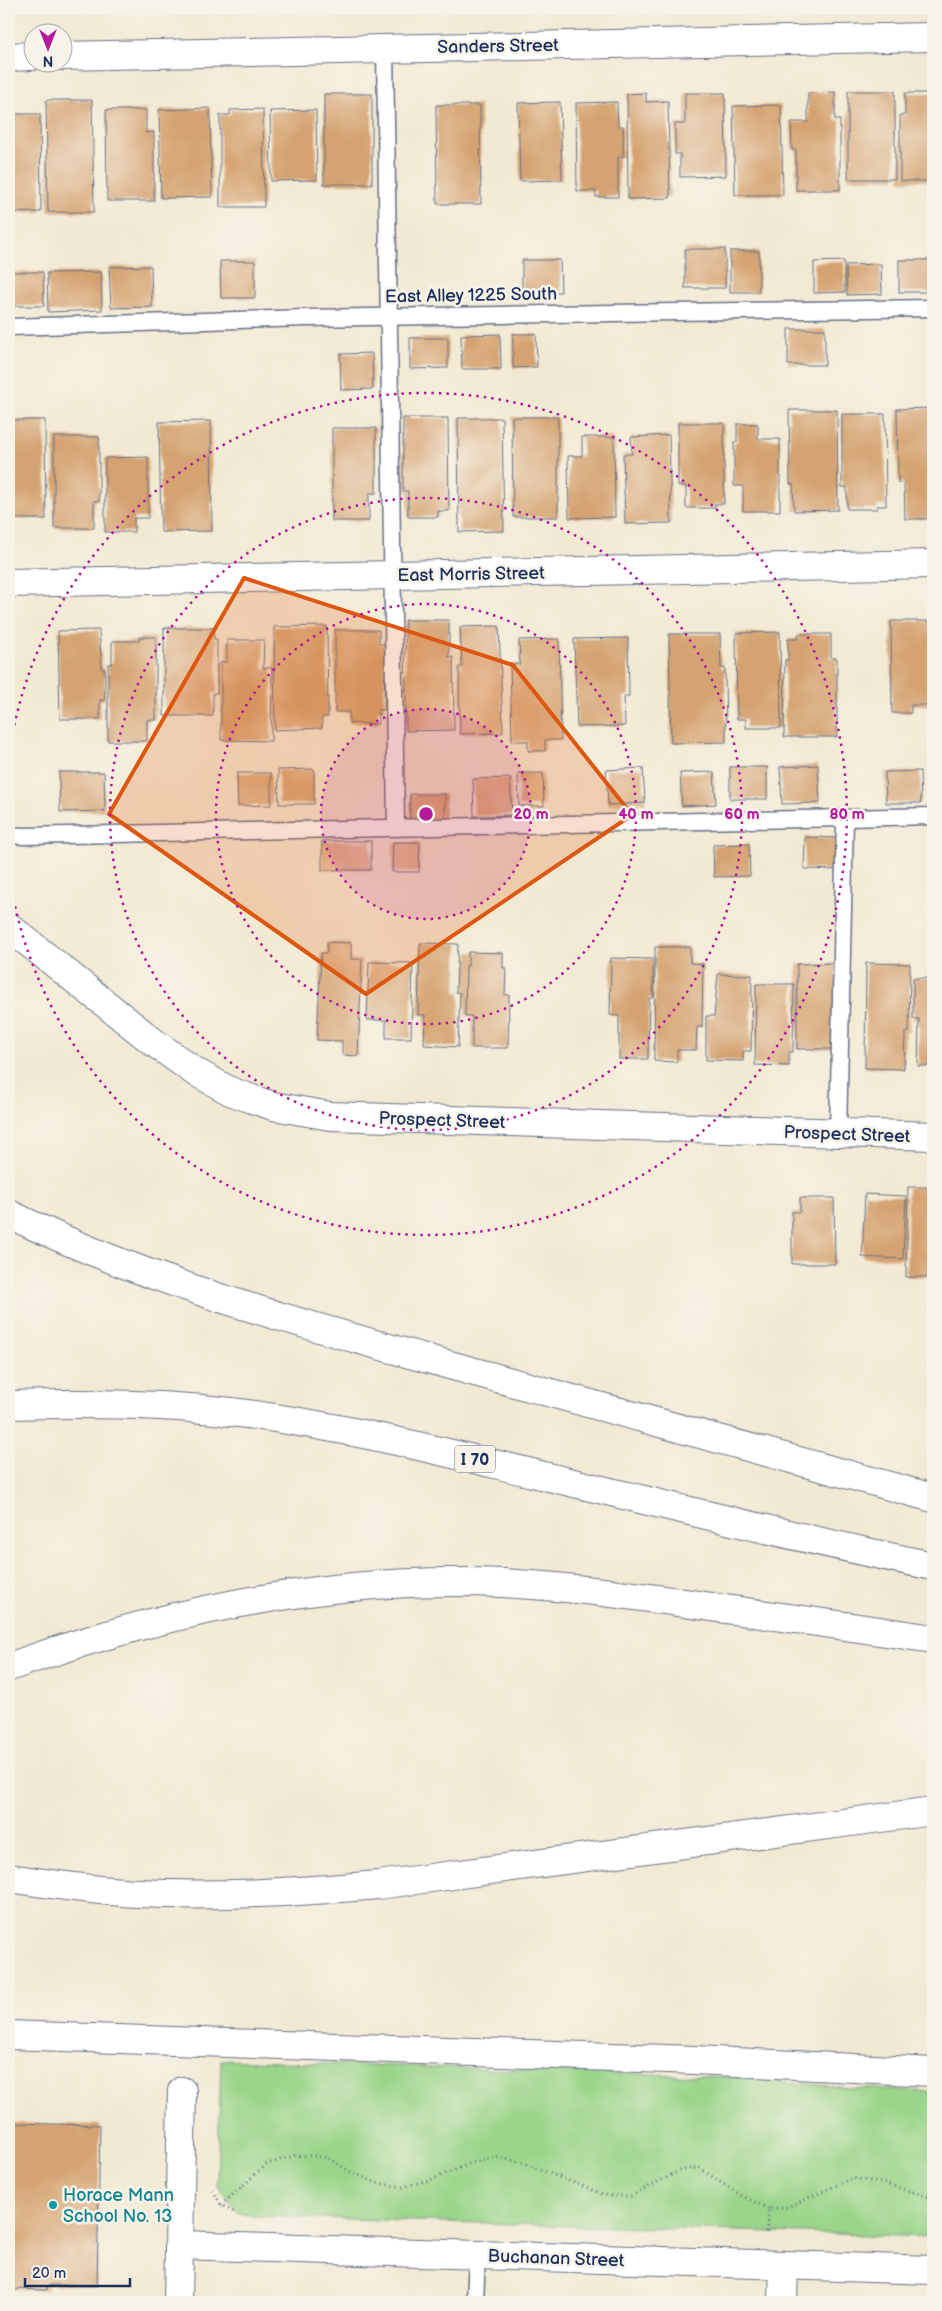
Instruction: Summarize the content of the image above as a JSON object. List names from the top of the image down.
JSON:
{
  "streets": {
    "main road": [
      "Sanders Street",
      "East Morris Street",
      "Prospect Street",
      "I 70",
      "Buchanan Street"
    ],
    "lane": ["East Alley 1225 South"]
  },
  "places": ["Horace Mann School No. 13"],
  "scale_bar": "20 m",
  "north": "bottom",
  "rings": [
    "20 m",
    "40 m",
    "60 m",
    "80 m"
  ]
}
